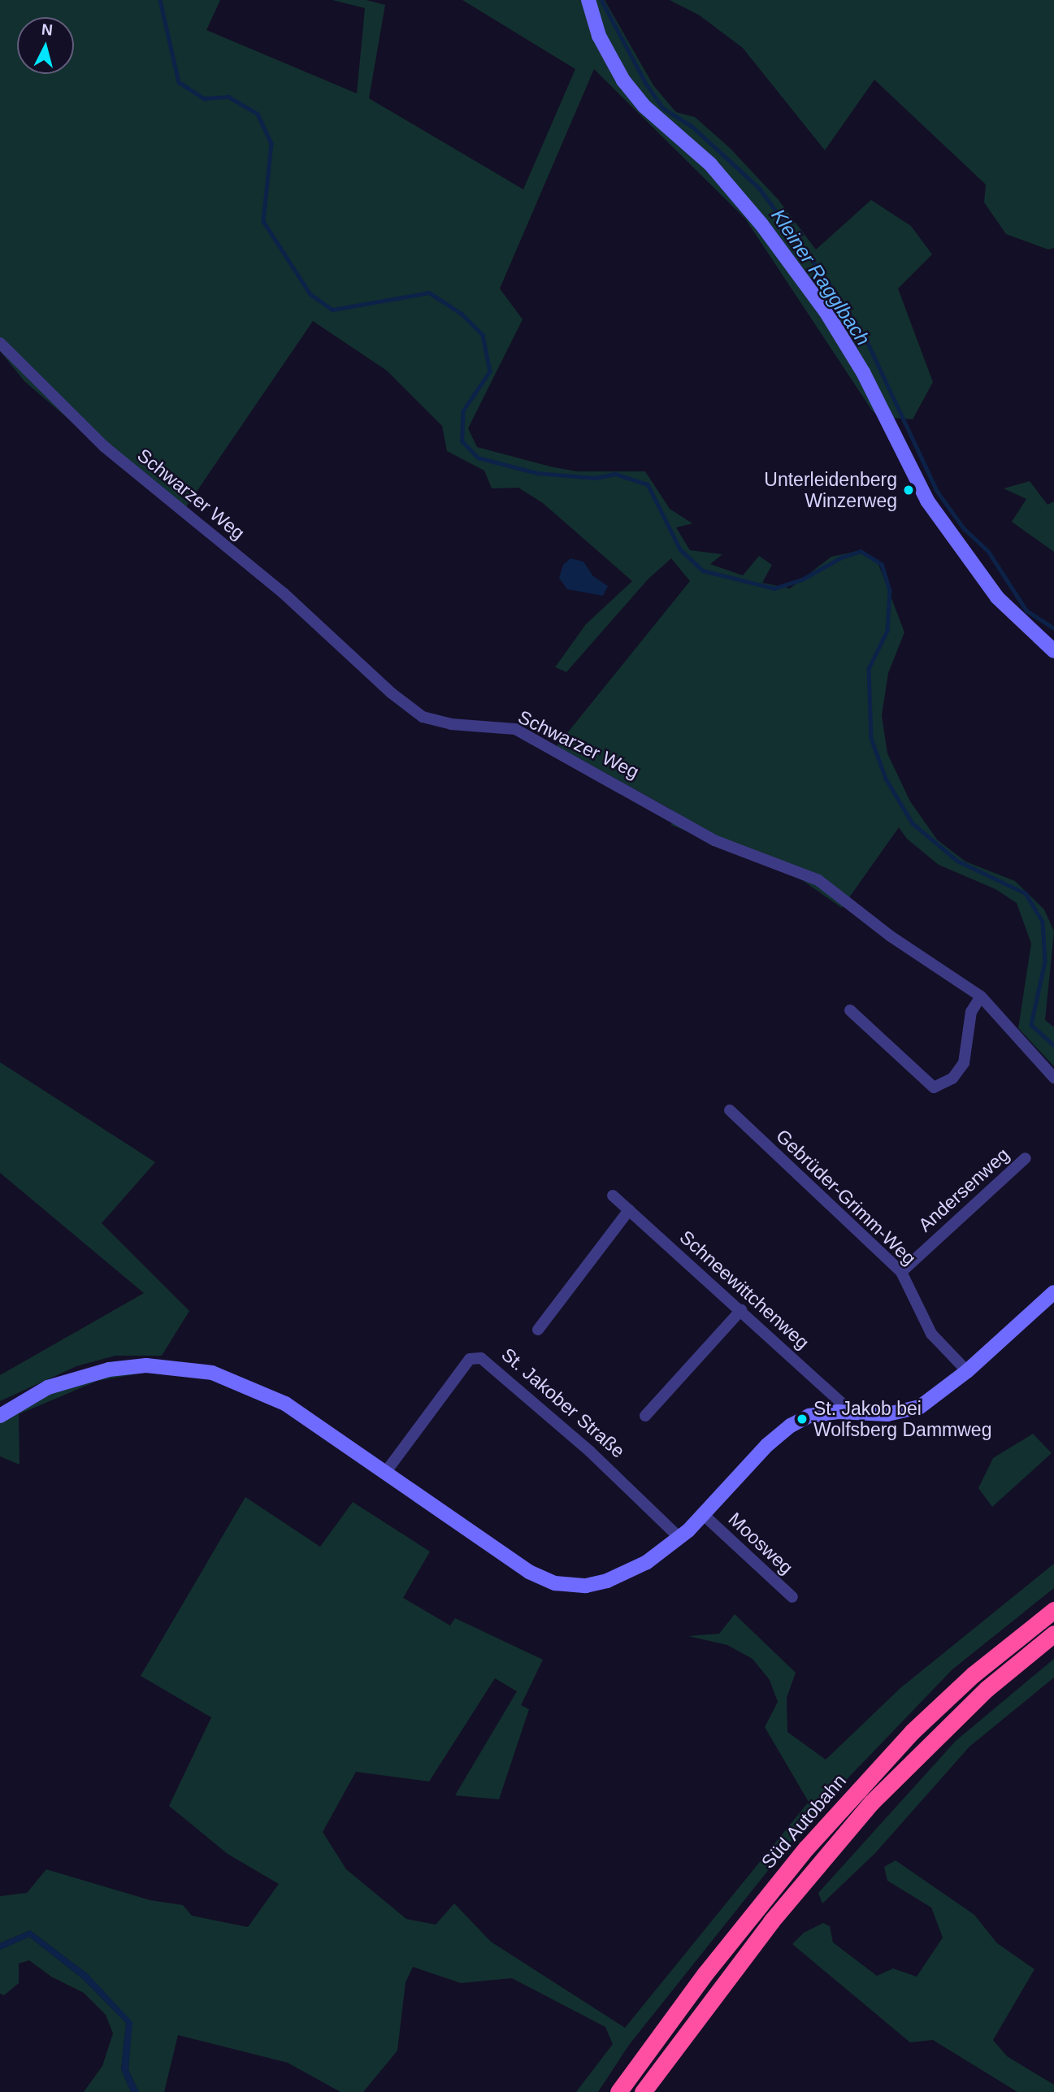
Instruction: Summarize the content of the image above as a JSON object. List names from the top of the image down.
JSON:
{
  "streets": {
    "highway": ["Süd Autobahn"],
    "street": [
      "Schwarzer Weg",
      "Andersenweg",
      "Gebrüder-Grimm-Weg",
      "Schneewittchenweg",
      "St. Jakober Straße",
      "Moosweg"
    ]
  },
  "crossings": [
    ["Andersenweg", "Gebrüder-Grimm-Weg"]
  ],
  "water": ["Kleiner Ragglbach"],
  "places": ["Unterleidenberg Winzerweg", "St. Jakob bei Wolfsberg Dammweg"],
  "north": "top"
}
